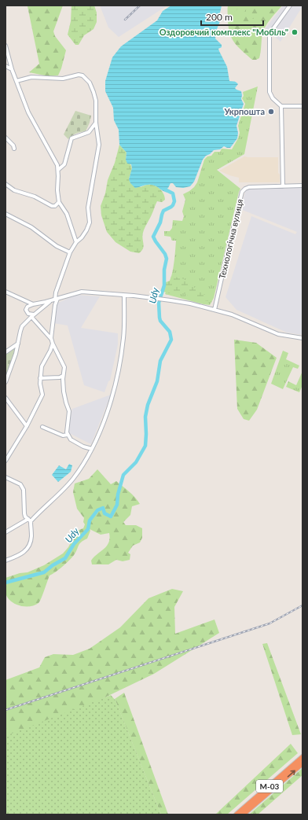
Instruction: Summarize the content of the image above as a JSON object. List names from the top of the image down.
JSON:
{
  "streets": {
    "highway": ["М-03"],
    "street": ["Технологічна вулиця"]
  },
  "water": ["Udy"],
  "places": ["Оздоровчий комплекс \"Мобіль\"", "Укрпошта"],
  "scale_bar": "200 m"
}
